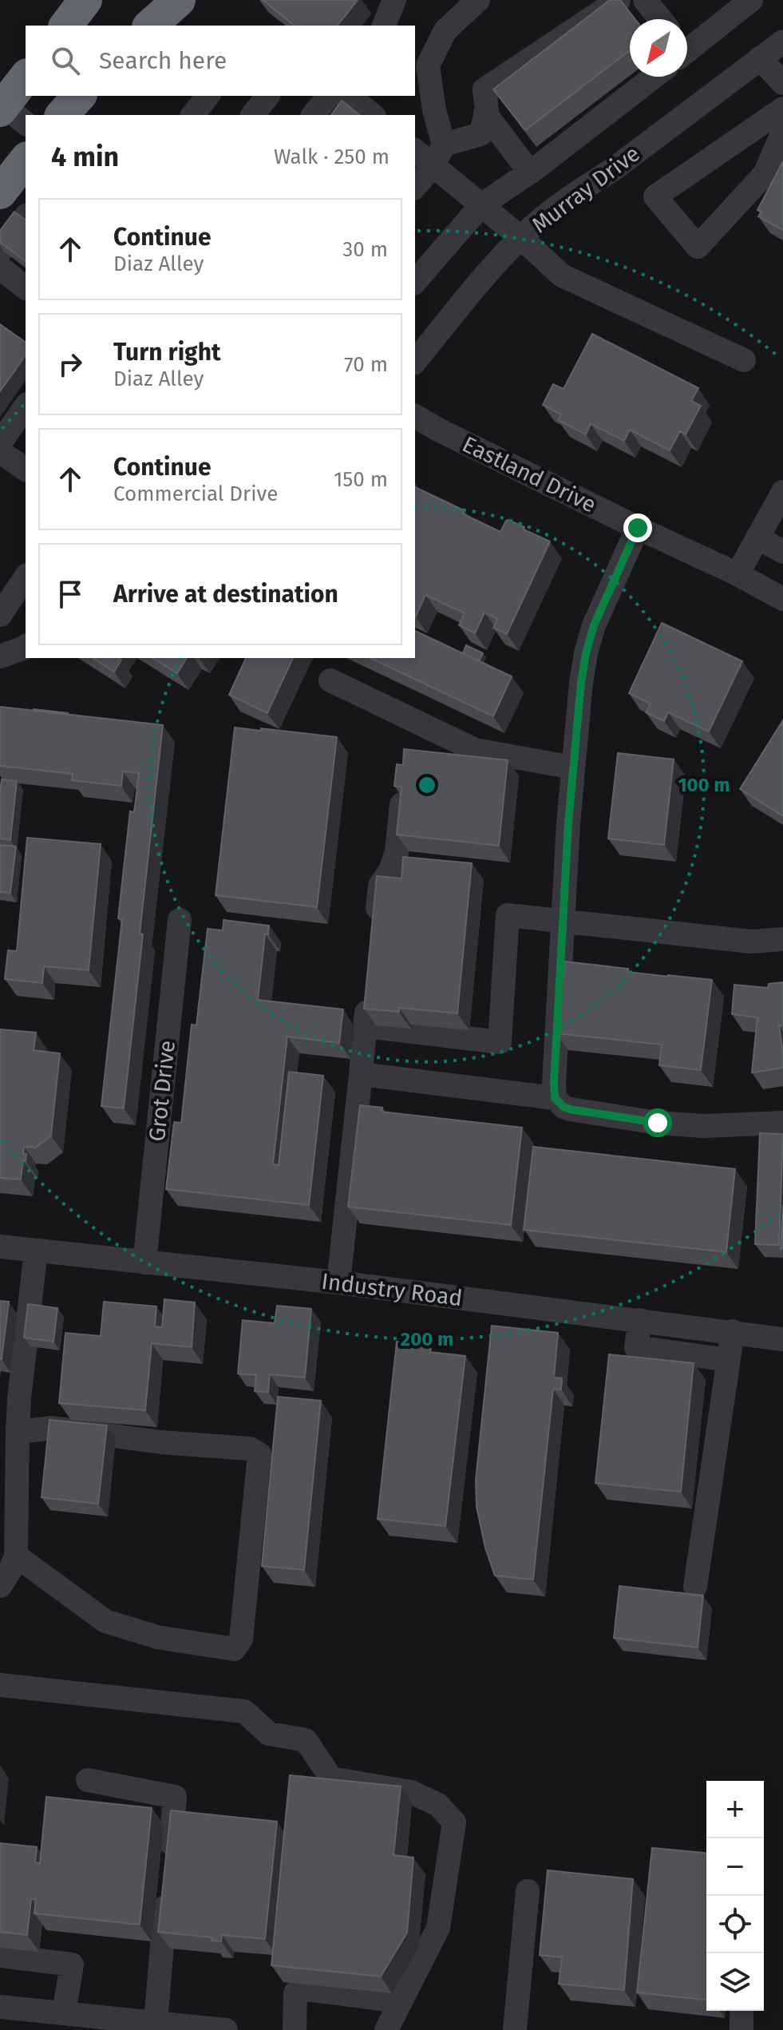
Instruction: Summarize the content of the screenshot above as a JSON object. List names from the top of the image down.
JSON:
{
  "streets": {
    "street": [
      "Murray Drive",
      "Eastland Drive",
      "Grot Drive",
      "Industry Road"
    ]
  },
  "crossings": [
    ["Grot Drive", "Industry Road"]
  ],
  "north": "bottom left",
  "page": {
    "search": "Search here",
    "heading": ["4 min", "Walk · 250 m"],
    "list": [
      ["Continue", "Diaz Alley", "30 m"],
      ["Turn right", "Diaz Alley", "70 m"],
      ["Continue", "Commercial Drive", "150 m"],
      "Arrive at destination"
    ],
    "map_buttons": ["+", "−"]
  },
  "rings": ["100 m", "200 m"]
}
